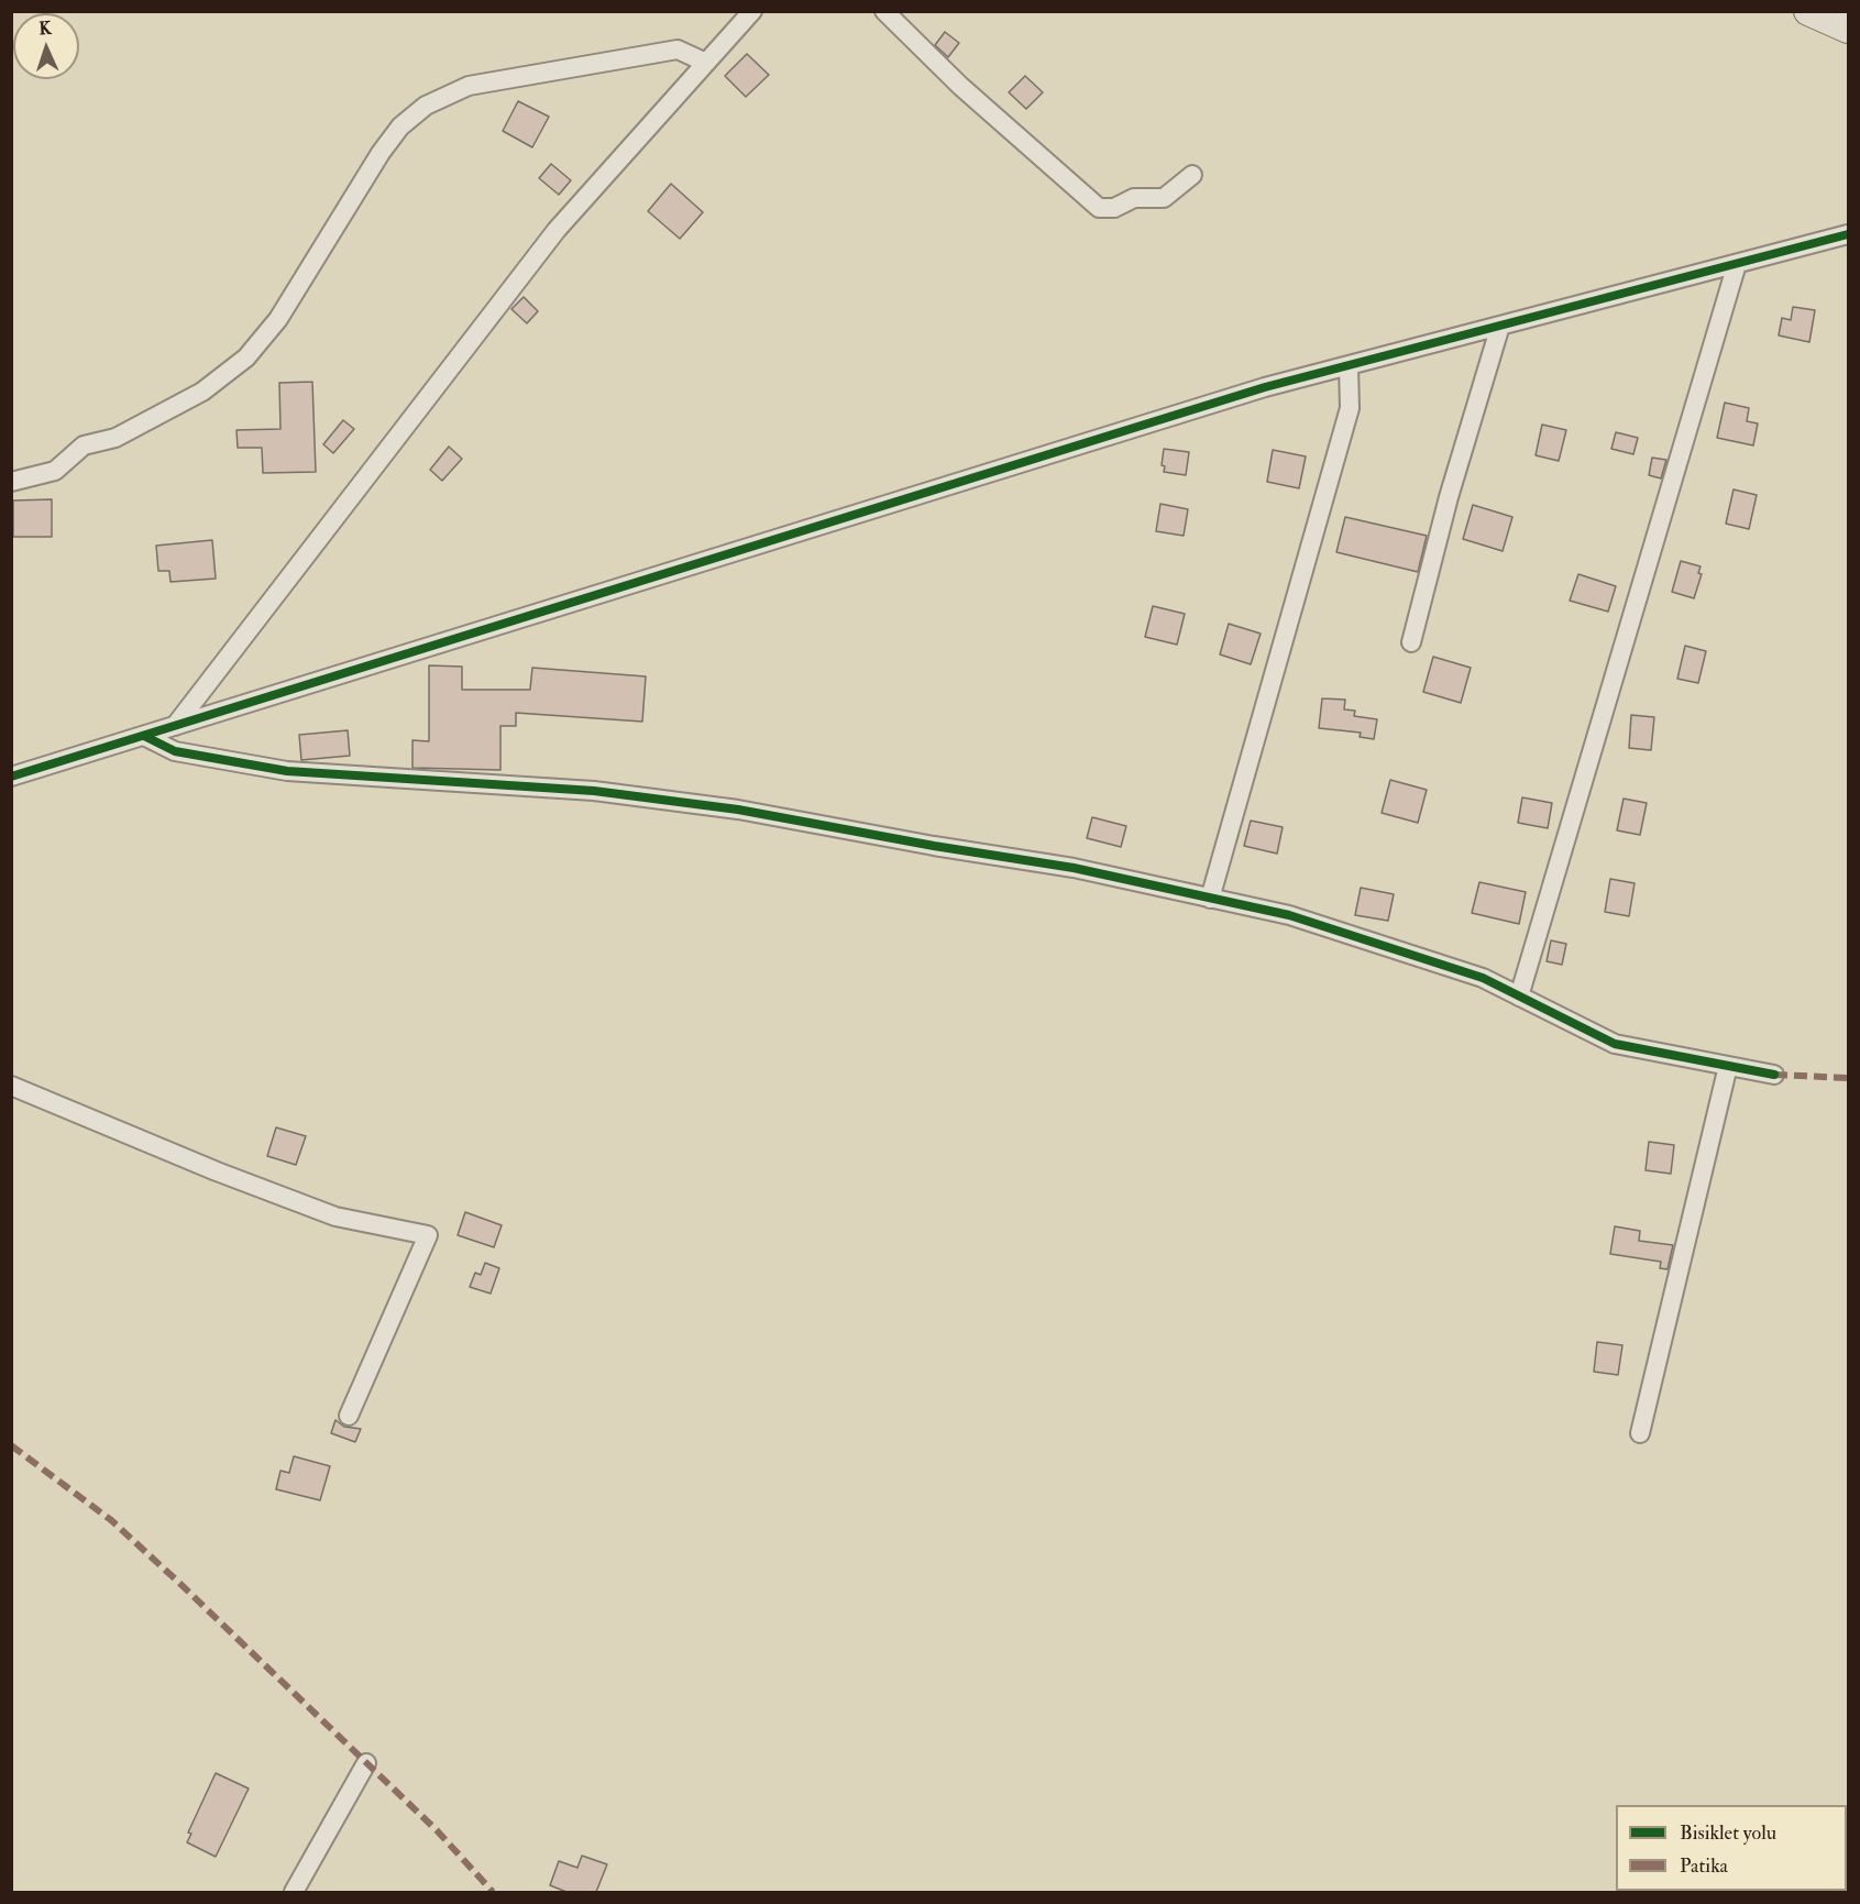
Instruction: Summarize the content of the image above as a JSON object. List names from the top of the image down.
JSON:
{
  "legend": ["Bisiklet yolu", "Patika"],
  "north": "top"
}
